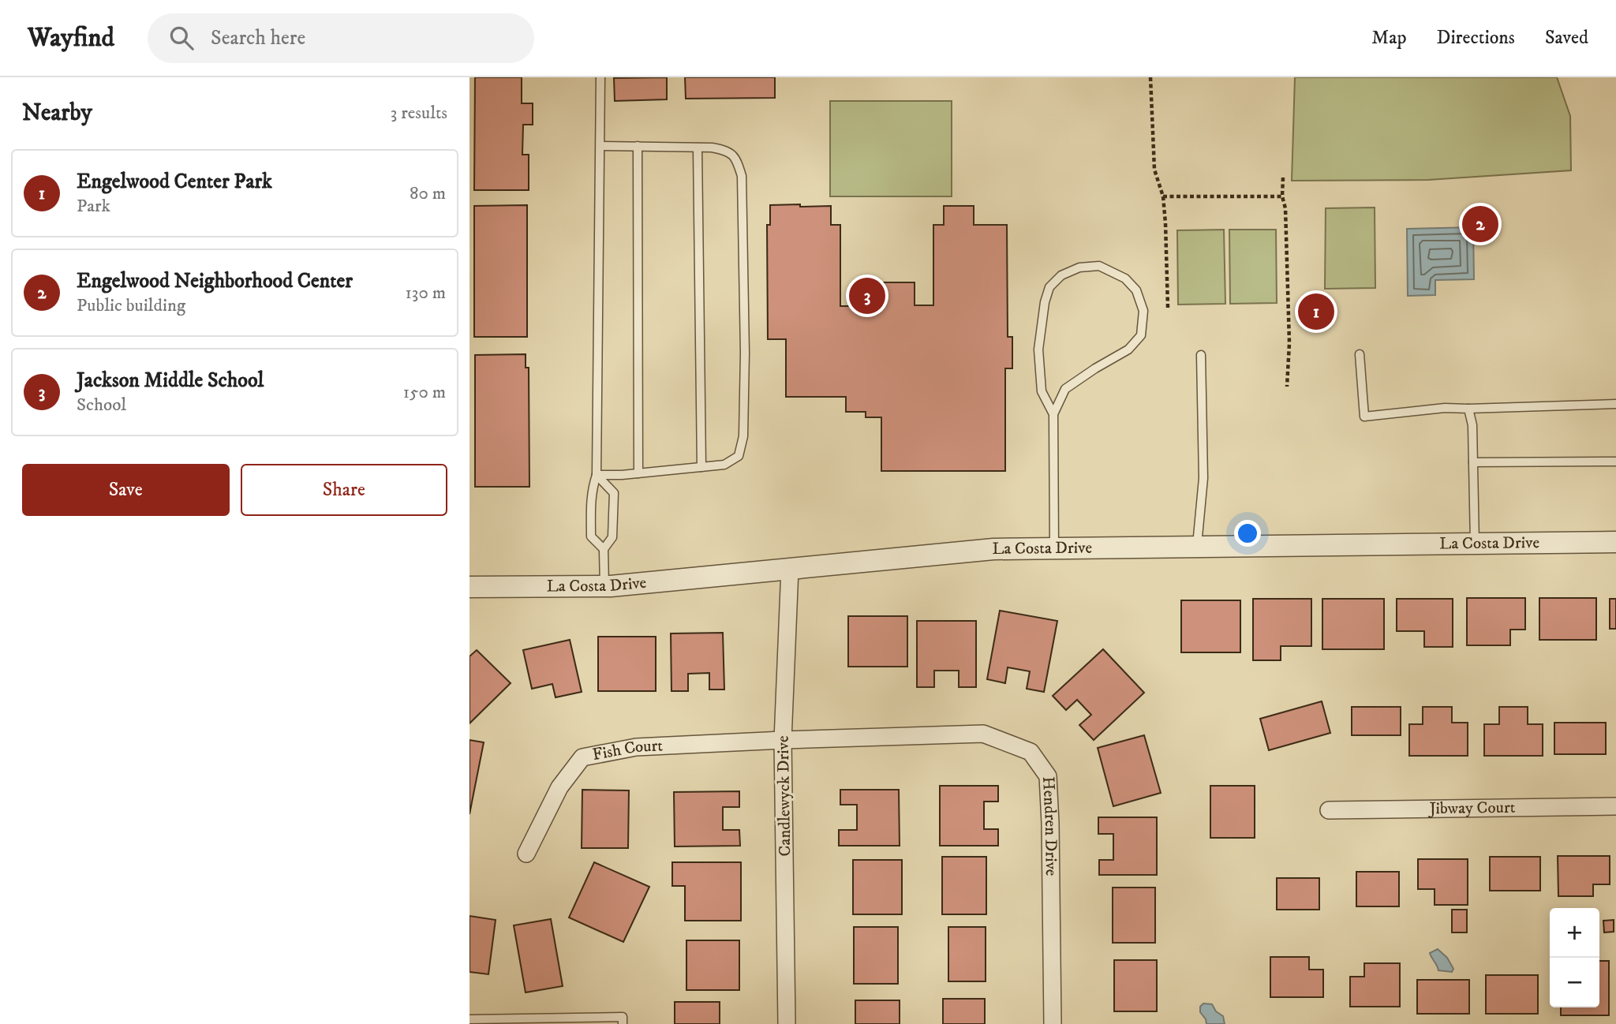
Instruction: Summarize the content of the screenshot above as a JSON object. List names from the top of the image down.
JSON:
{
  "streets": {
    "street": [
      "La Costa Drive",
      "Fish Court",
      "Candlewyck Drive",
      "Jibway Court",
      "Hendren Drive"
    ]
  },
  "crossings": [
    ["La Costa Drive", "Candlewyck Drive"],
    ["Fish Court", "Candlewyck Drive"],
    ["Fish Court", "Hendren Drive"],
    ["Candlewyck Drive", "Hendren Drive"]
  ],
  "page": {
    "header": "Wayfind",
    "search": "Search here",
    "nav": ["Map", "Directions", "Saved"],
    "heading": ["Nearby", "3 results"],
    "list": [
      {
        "mark": "1",
        "name": "Engelwood Center Park",
        "note": "Park",
        "value": "80 m"
      },
      {
        "mark": "2",
        "name": "Engelwood Neighborhood Center",
        "note": "Public building",
        "value": "130 m"
      },
      {
        "mark": "3",
        "name": "Jackson Middle School",
        "note": "School",
        "value": "150 m"
      }
    ],
    "pins": ["2", "3", "1"],
    "buttons": ["Save", "Share"],
    "map_buttons": ["+", "−"]
  }
}
